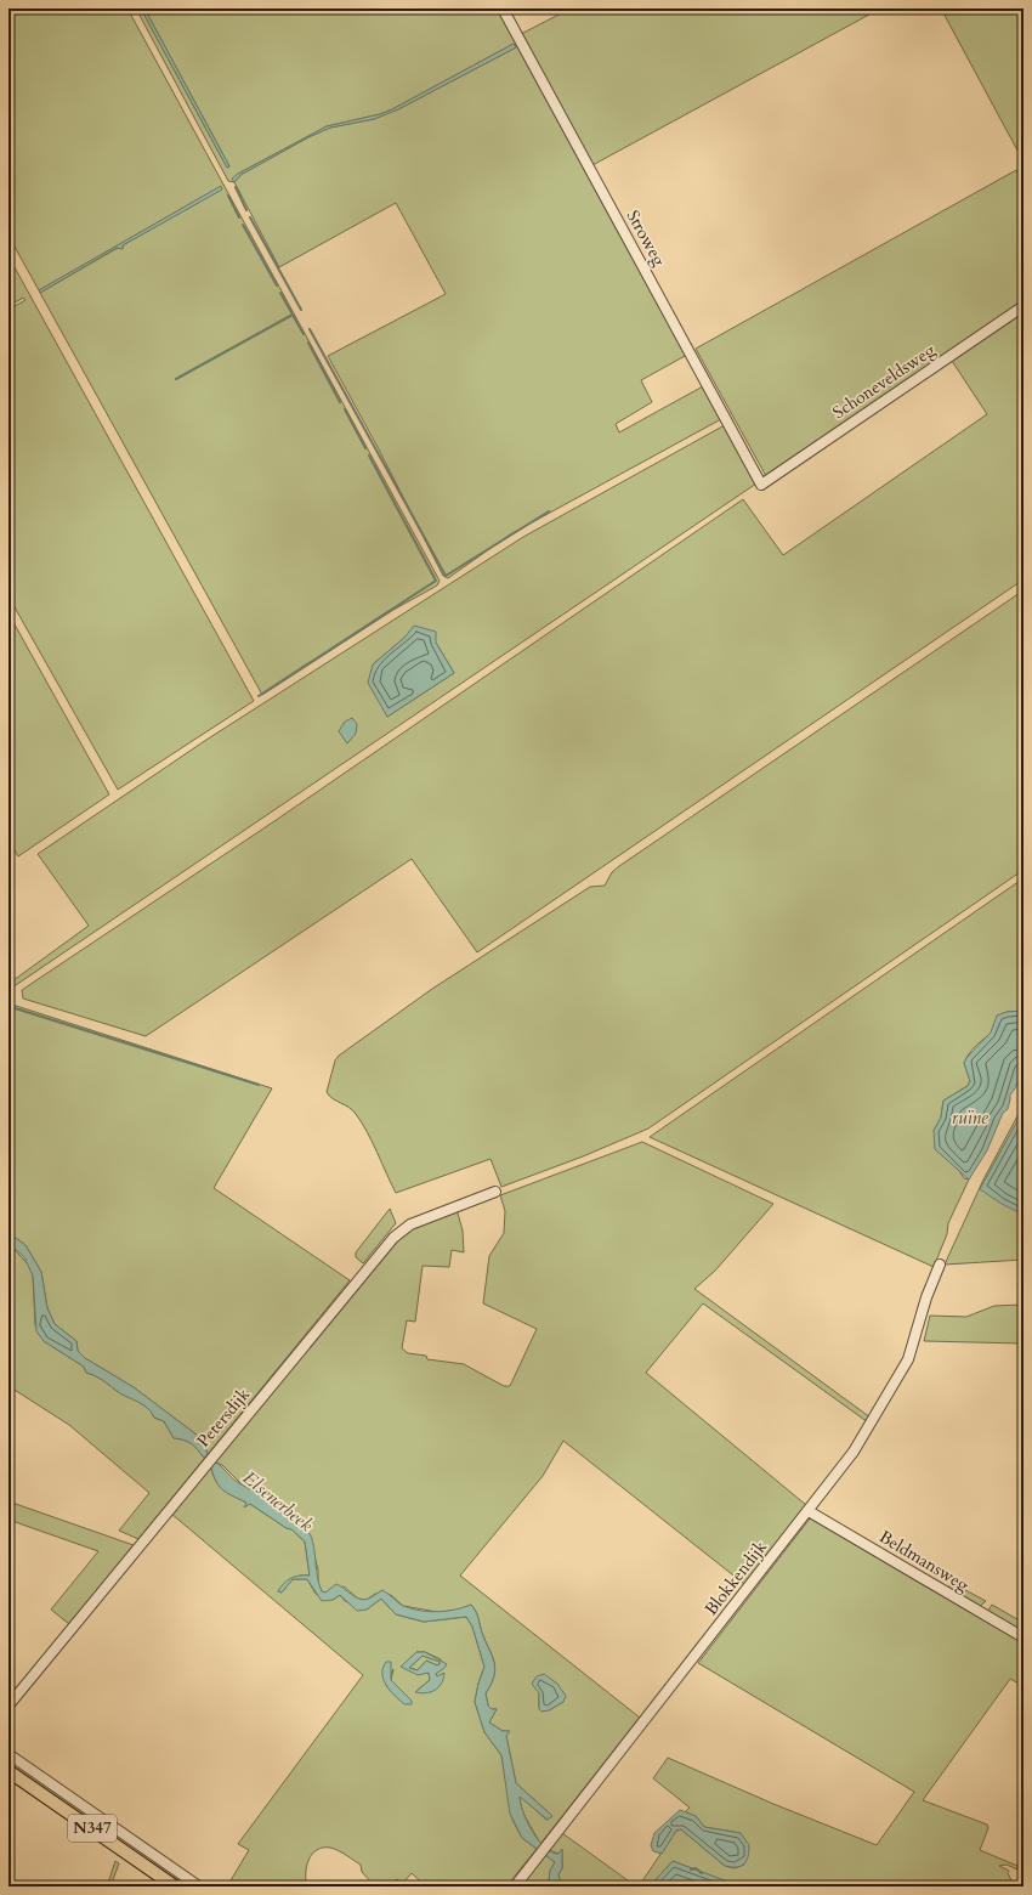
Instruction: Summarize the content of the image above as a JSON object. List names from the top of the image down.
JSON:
{
  "streets": {
    "main road": ["N347"],
    "street": [
      "Stroweg",
      "Schoneveldsweg",
      "Petersdijk",
      "Beldmansweg",
      "Blokkendijk"
    ]
  },
  "crossings": [
    ["Stroweg", "Schoneveldsweg"],
    ["Beldmansweg", "Blokkendijk"]
  ],
  "water": ["ruïne", "Elsenerbeek"]
}
